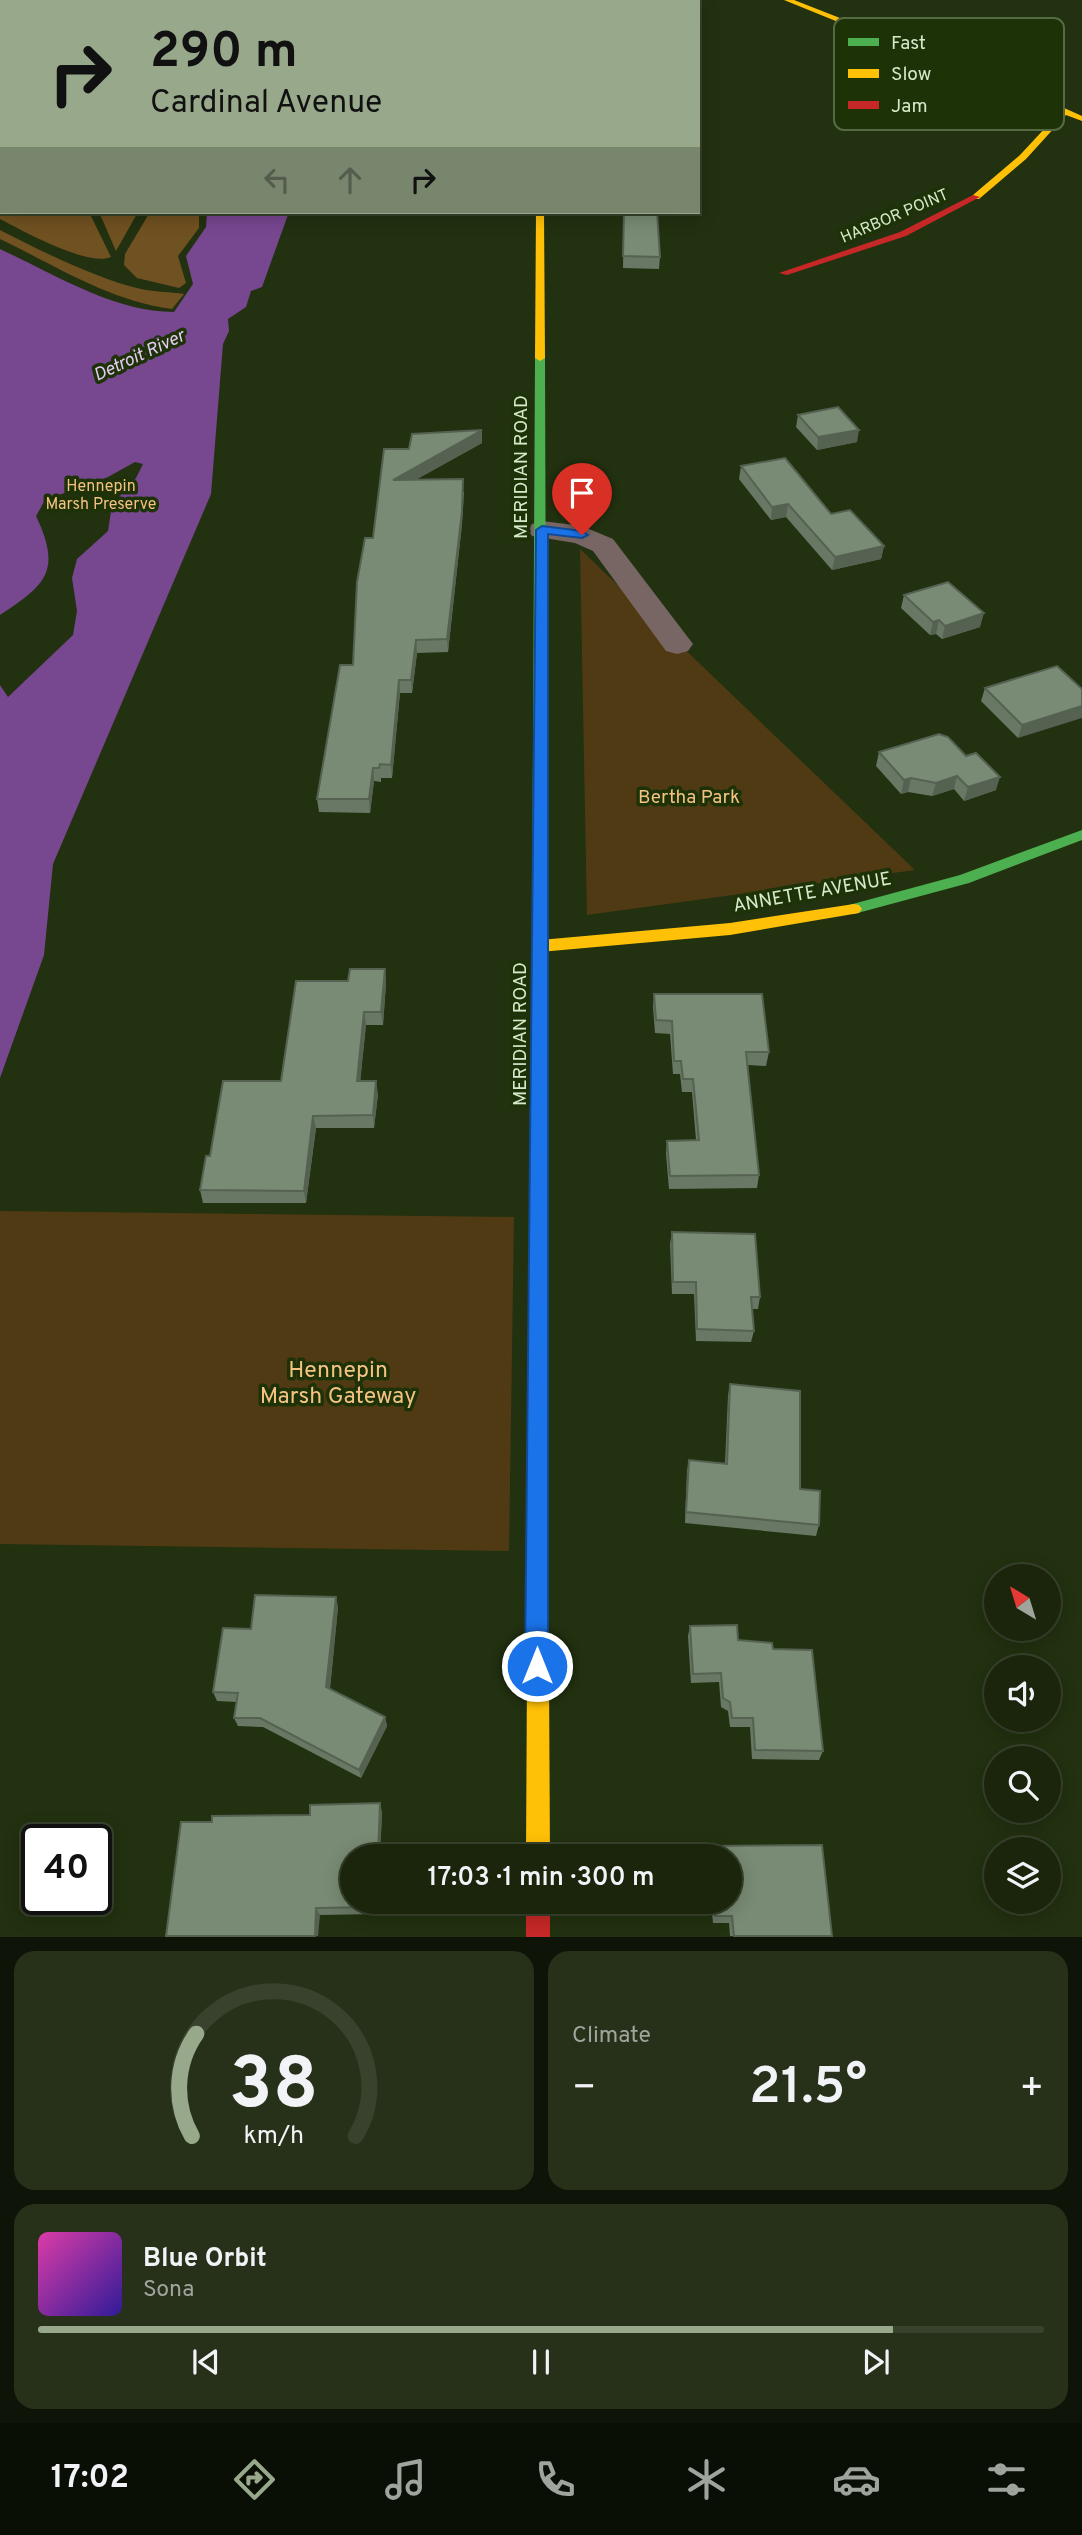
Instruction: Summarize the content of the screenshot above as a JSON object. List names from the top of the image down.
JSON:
{
  "streets": {
    "street": ["HARBOR POINT", "MERIDIAN ROAD", "ANNETTE AVENUE"]
  },
  "crossings": [
    ["MERIDIAN ROAD", "ANNETTE AVENUE"]
  ],
  "water": ["Detroit River"],
  "parks": ["Hennepin Marsh Preserve", "Bertha Park", "Hennepin Marsh Gateway"],
  "legend": ["Fast", "Slow", "Jam"],
  "north": "top left",
  "page": {
    "turn": ["290 m", "Cardinal Avenue"],
    "limit": "40",
    "trip": "17:03 · 1 min · 300 m",
    "tile": "Climate",
    "heat": ["−", "21.5°", "+"],
    "song": ["Blue Orbit", "Sona"],
    "tabs": "17:02",
    "gauge": ["38", "km/h"]
  }
}
